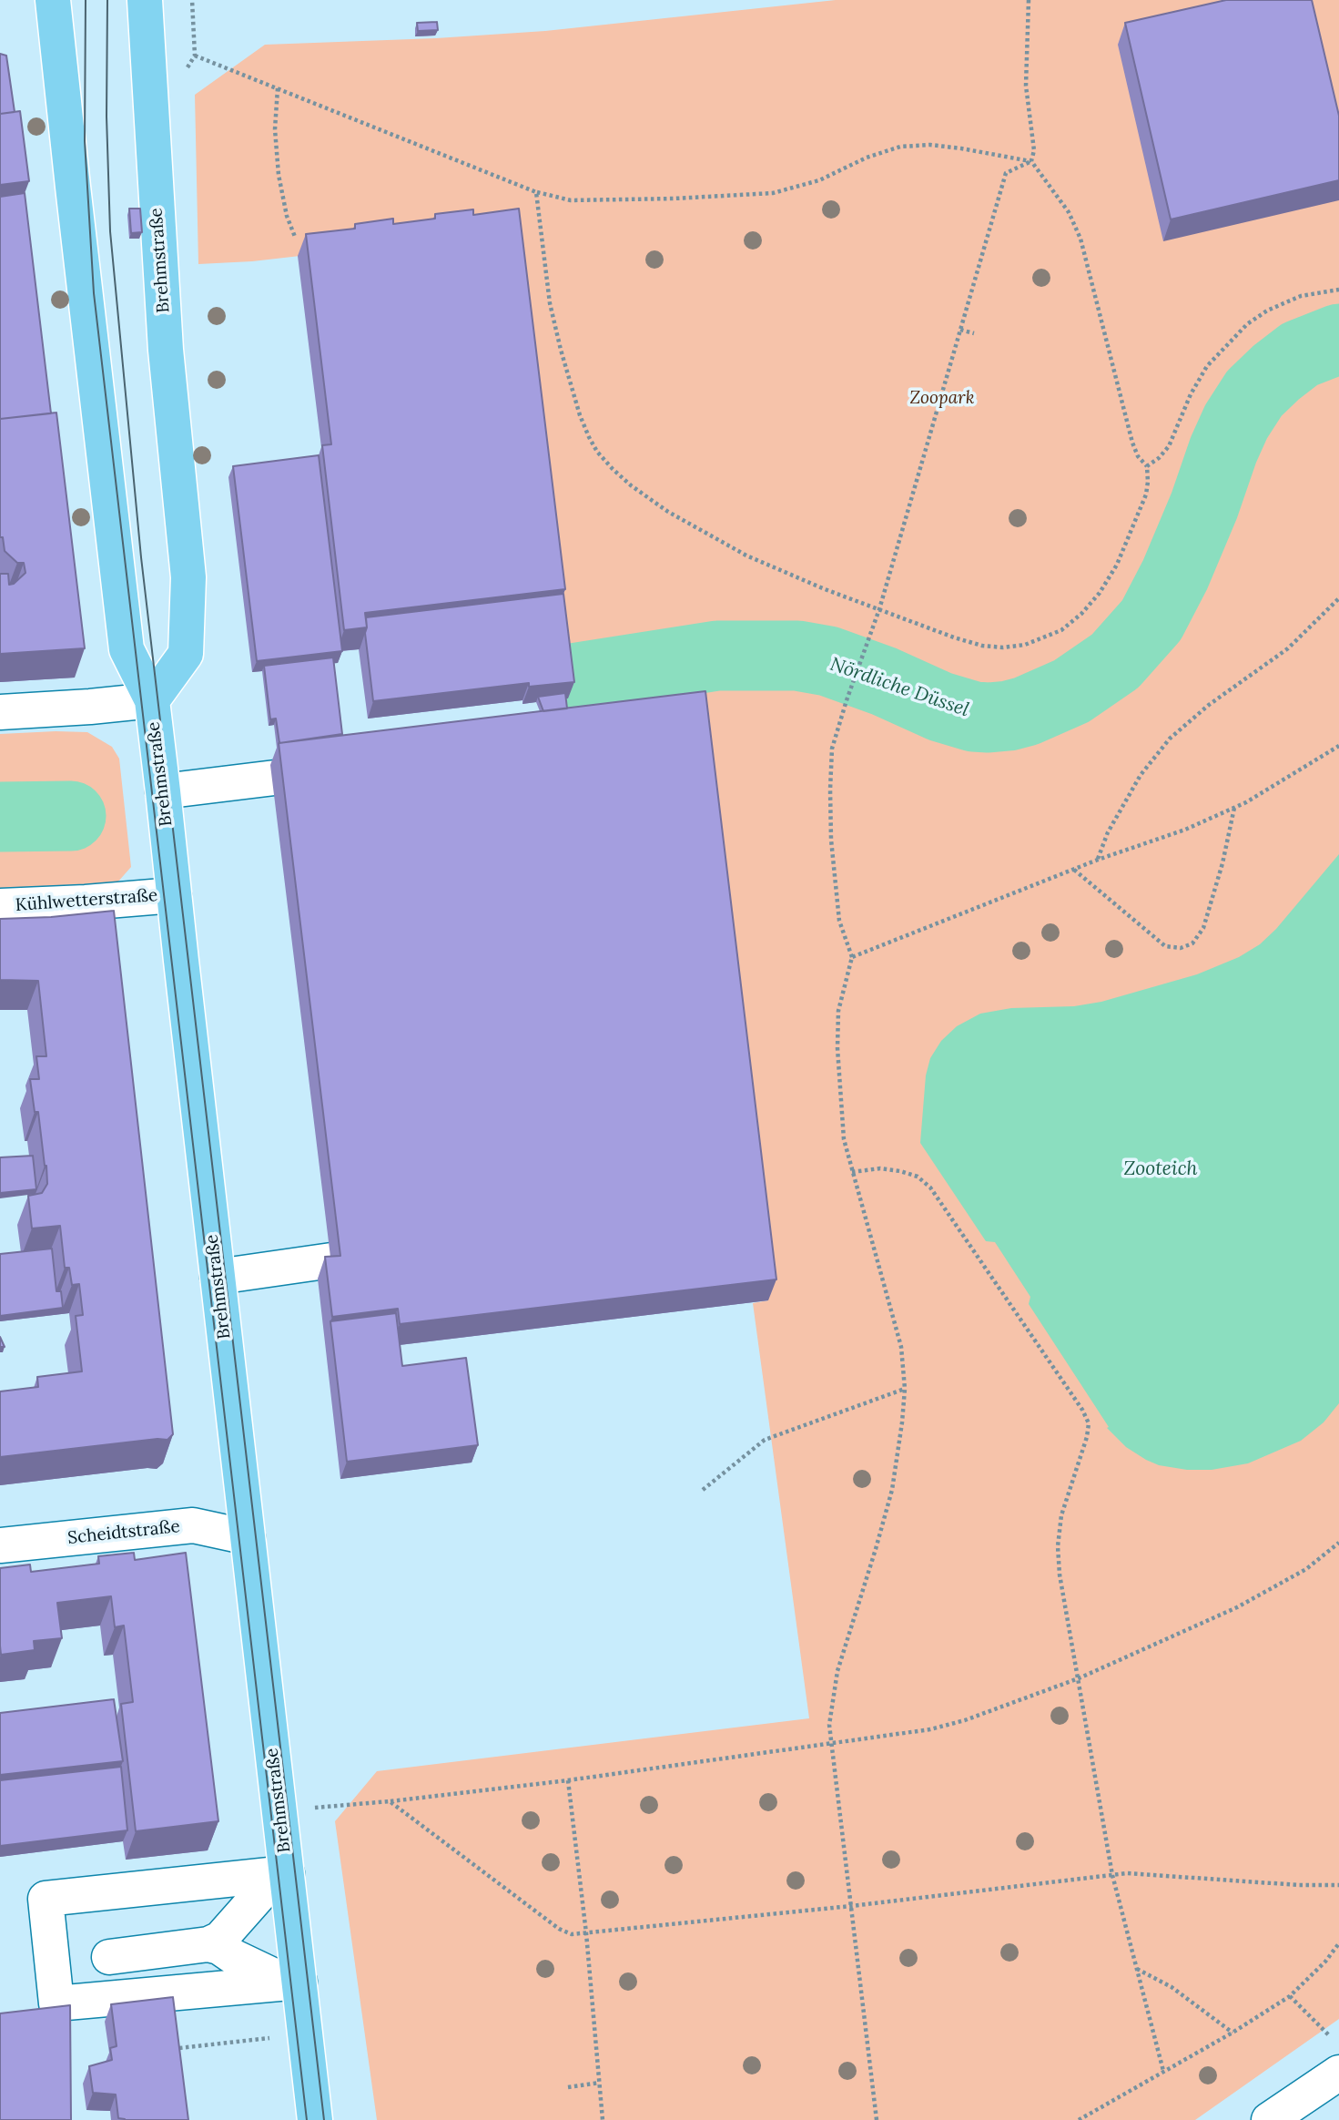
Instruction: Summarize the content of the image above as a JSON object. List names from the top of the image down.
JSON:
{
  "streets": {
    "main road": ["Brehmstraße"],
    "street": ["Kühlwetterstraße", "Scheidtstraße"]
  },
  "crossings": [
    ["Brehmstraße", "Kühlwetterstraße"],
    ["Brehmstraße", "Scheidtstraße"]
  ],
  "water": ["Nördliche Düssel", "Zooteich"],
  "parks": ["Zoopark"]
}
